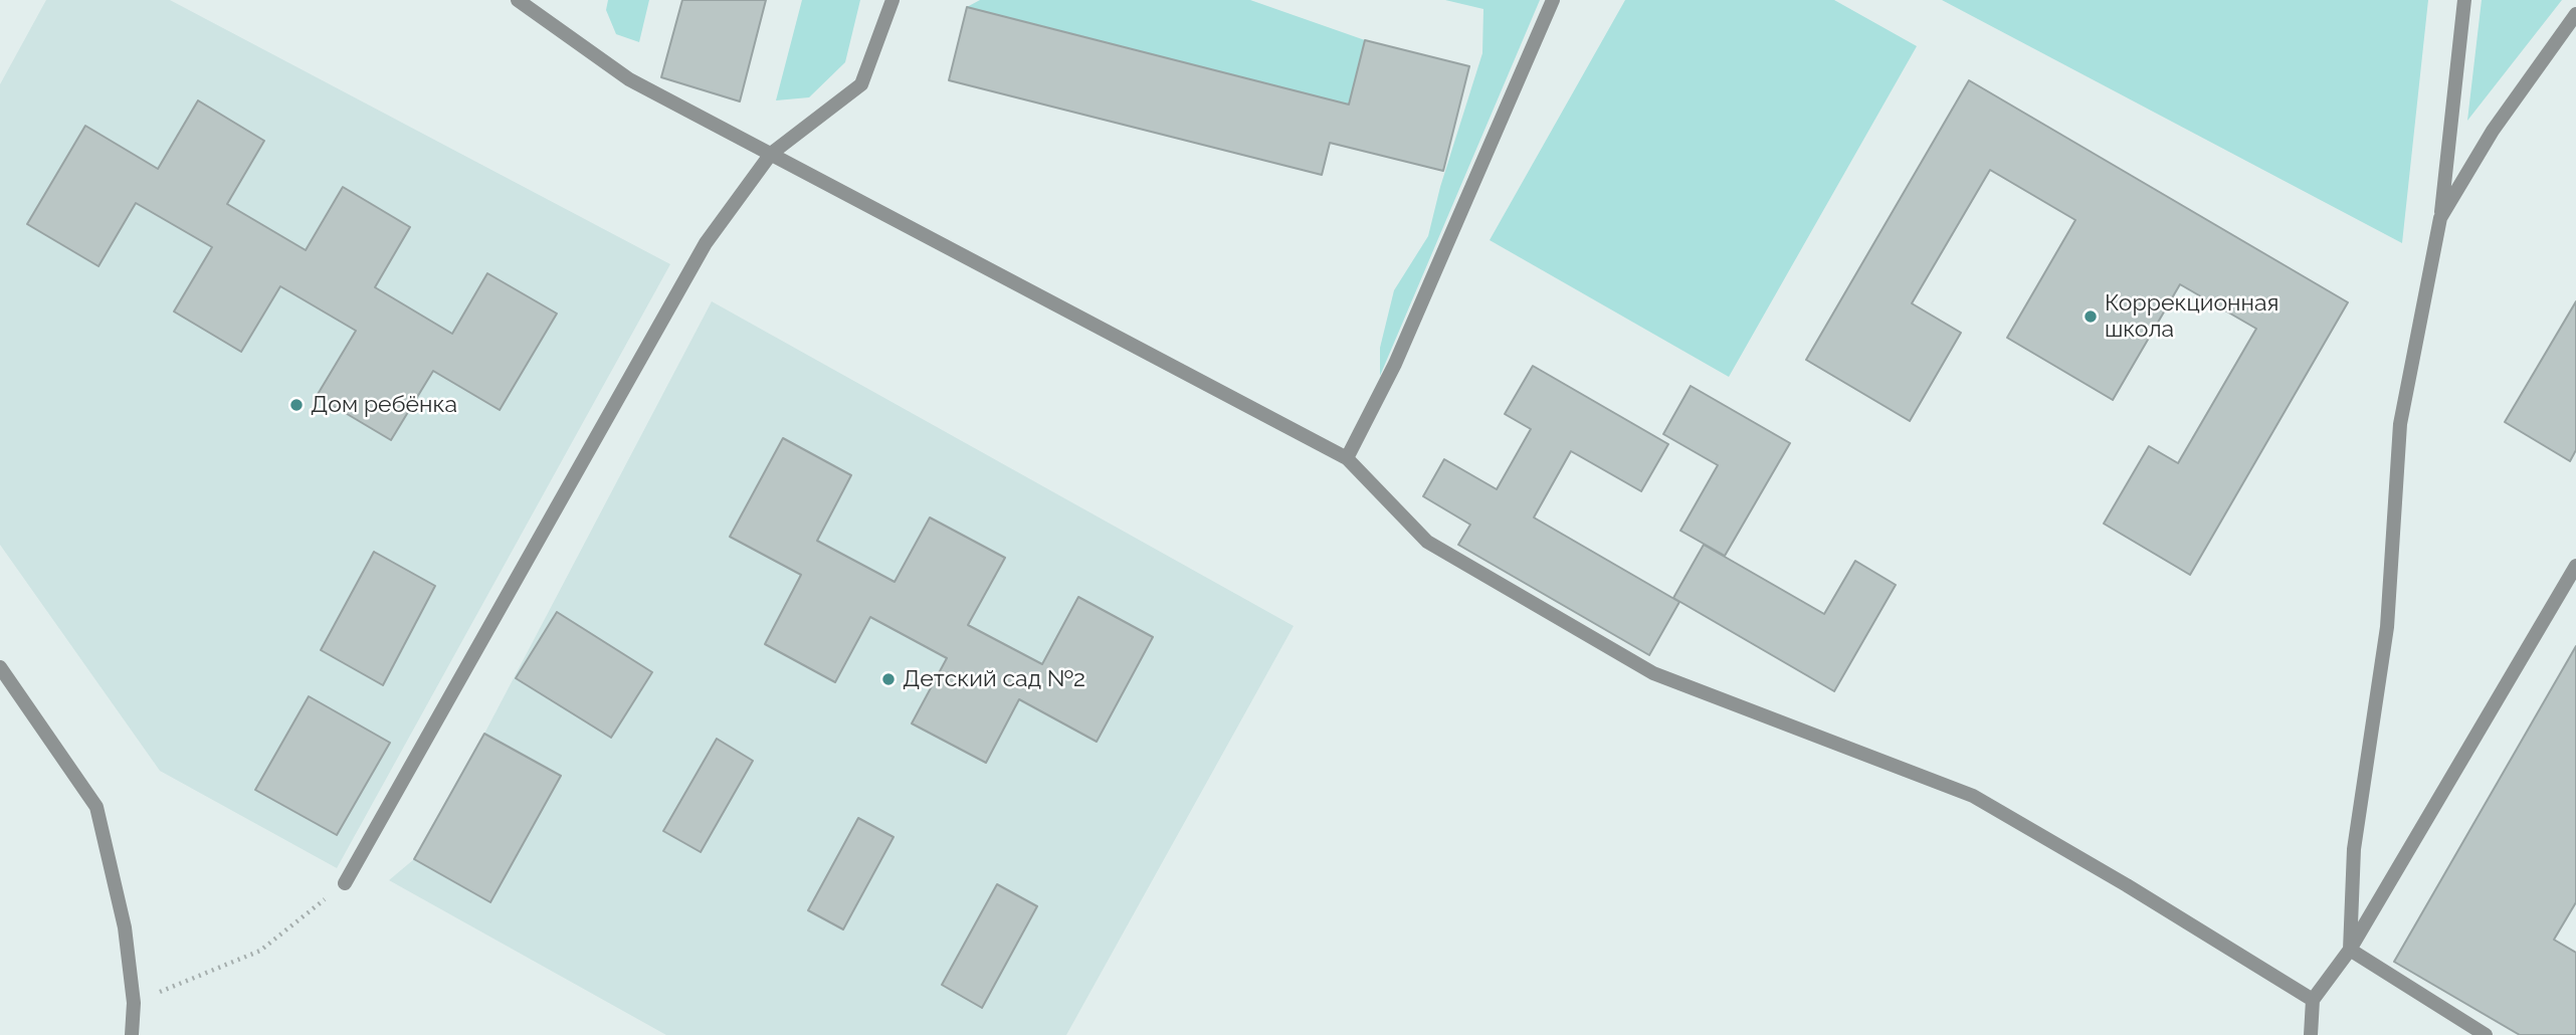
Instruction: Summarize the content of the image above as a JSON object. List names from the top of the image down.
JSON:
{
  "places": ["Коррекционная школа", "Дом ребёнка", "Детский сад №2"]
}
